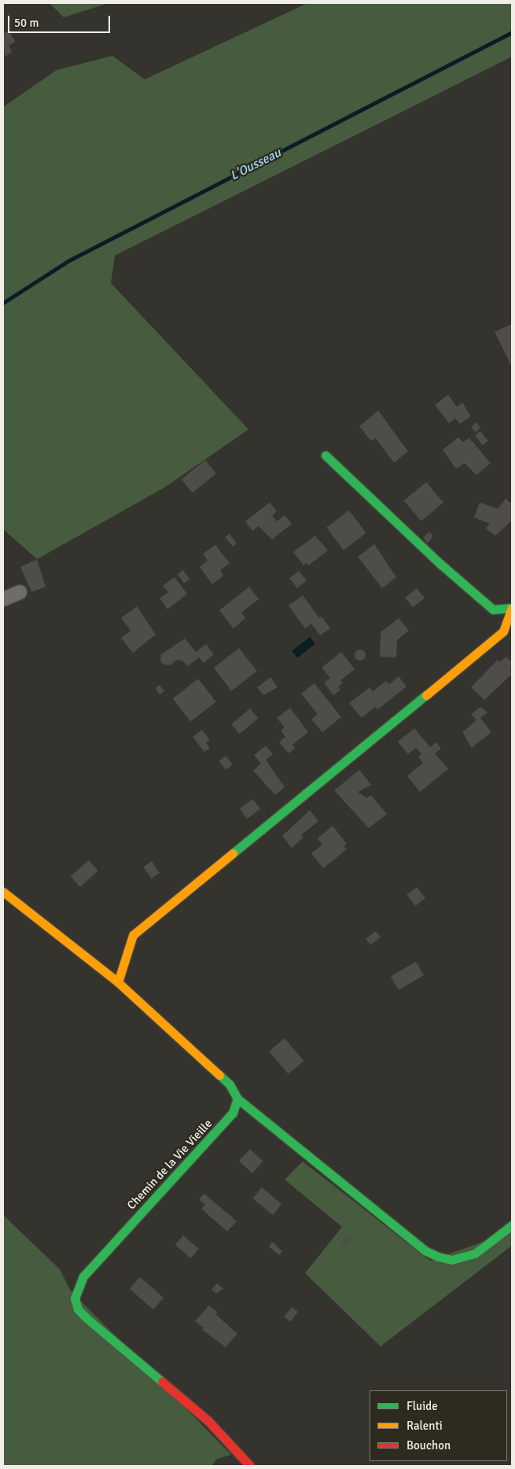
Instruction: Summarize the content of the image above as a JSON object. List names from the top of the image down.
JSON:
{
  "streets": {
    "street": ["Chemin de la Vie Vieille"]
  },
  "water": ["L'Ousseau"],
  "legend": ["Fluide", "Ralenti", "Bouchon"],
  "scale_bar": "50 m"
}
